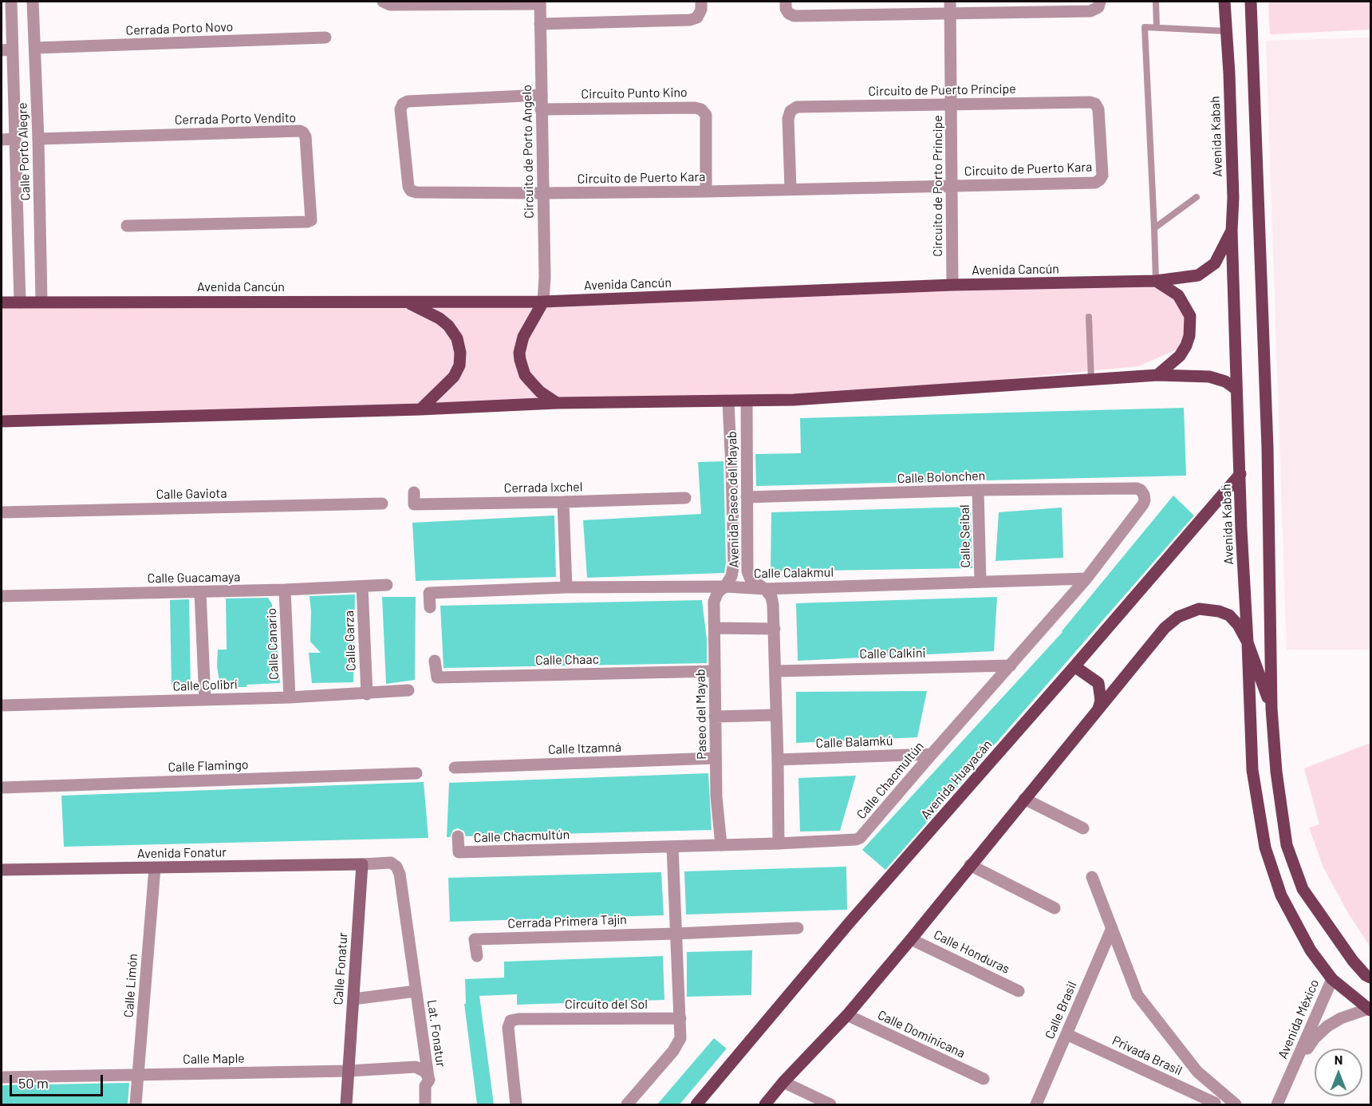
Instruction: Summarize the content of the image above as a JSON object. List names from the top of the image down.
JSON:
{
  "streets": {
    "main road": [
      "Avenida Kabah",
      "Avenida Cancún",
      "Avenida Huayacán",
      "Avenida Fonatur",
      "Calle Fonatur"
    ],
    "street": [
      "Cerrada Porto Novo",
      "Circuito de Puerto Príncipe",
      "Circuito Punto Kino",
      "Cerrada Porto Vendito",
      "Calle Porto Alegre",
      "Circuito de Porto Angelo",
      "Circuito de Puerto Kara",
      "Circuito de Porto Principe",
      "Calle Bolonchen",
      "Cerrada Ixchel",
      "Calle Gaviota",
      "Avenida Paseo del Mayab",
      "Calle Seibal",
      "Calle Calakmul",
      "Calle Guacamaya",
      "Calle Garza",
      "Calle Canario",
      "Calle Calkini",
      "Calle Chaac",
      "Calle Colibrí",
      "Paseo del Mayab",
      "Calle Balamkú",
      "Calle Itzamná",
      "Calle Flamingo",
      "Calle Chacmultún",
      "Cerrada Primera Tajín",
      "Calle Honduras",
      "Calle Limón",
      "Circuito del Sol",
      "Calle Brasil",
      "Avenida México",
      "Lat. Fonatur",
      "Calle Dominicana",
      "Privada Brasil",
      "Calle Maple"
    ]
  },
  "crossings": [
    ["Cerrada Porto Novo", "Calle Porto Alegre"],
    ["Circuito de Puerto Príncipe", "Circuito de Puerto Kara"],
    ["Circuito de Puerto Príncipe", "Circuito de Porto Principe"],
    ["Circuito Punto Kino", "Circuito de Porto Angelo"],
    ["Circuito Punto Kino", "Circuito de Puerto Kara"],
    ["Cerrada Porto Vendito", "Calle Porto Alegre"],
    ["Avenida Kabah", "Avenida Cancún"],
    ["Avenida Kabah", "Avenida Huayacán"],
    ["Avenida Kabah", "Avenida México"],
    ["Calle Porto Alegre", "Avenida Cancún"],
    ["Circuito de Porto Angelo", "Circuito de Puerto Kara"],
    ["Circuito de Porto Angelo", "Avenida Cancún"],
    ["Circuito de Puerto Kara", "Circuito de Porto Principe"],
    ["Circuito de Porto Principe", "Avenida Cancún"],
    ["Calle Bolonchen", "Avenida Paseo del Mayab"],
    ["Calle Bolonchen", "Calle Seibal"],
    ["Calle Bolonchen", "Calle Chacmultún"],
    ["Avenida Paseo del Mayab", "Calle Calakmul"],
    ["Avenida Paseo del Mayab", "Paseo del Mayab"],
    ["Calle Seibal", "Calle Calakmul"],
    ["Calle Calakmul", "Paseo del Mayab"],
    ["Calle Calakmul", "Calle Chacmultún"],
    ["Calle Guacamaya", "Calle Garza"],
    ["Calle Guacamaya", "Calle Canario"],
    ["Calle Garza", "Calle Colibrí"],
    ["Calle Canario", "Calle Colibrí"],
    ["Calle Calkini", "Calle Chacmultún"],
    ["Calle Chaac", "Paseo del Mayab"],
    ["Paseo del Mayab", "Calle Itzamná"],
    ["Paseo del Mayab", "Calle Chacmultún"],
    ["Calle Balamkú", "Calle Chacmultún"],
    ["Avenida Fonatur", "Calle Fonatur"],
    ["Avenida Fonatur", "Calle Limón"],
    ["Avenida Fonatur", "Lat. Fonatur"],
    ["Calle Fonatur", "Lat. Fonatur"],
    ["Calle Fonatur", "Calle Maple"],
    ["Calle Limón", "Calle Maple"],
    ["Calle Brasil", "Privada Brasil"],
    ["Lat. Fonatur", "Calle Maple"]
  ],
  "scale_bar": "50 m",
  "north": "top"
}
